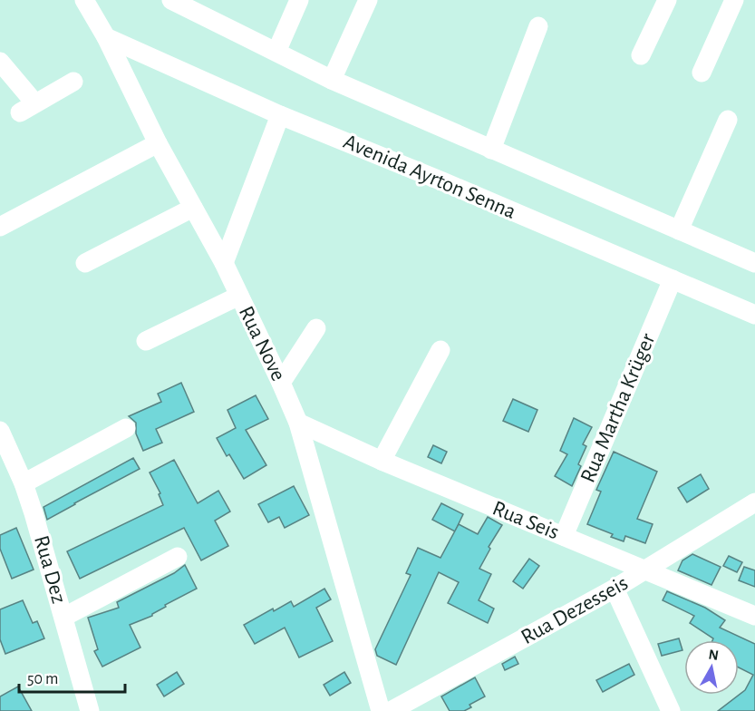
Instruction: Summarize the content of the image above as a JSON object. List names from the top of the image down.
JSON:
{
  "streets": {
    "street": [
      "Avenida Ayrton Senna",
      "Rua Nove",
      "Rua Martha Krüger",
      "Rua Seis",
      "Rua Dez",
      "Rua Dezesseis"
    ]
  },
  "crossings": [
    ["Avenida Ayrton Senna", "Rua Nove"],
    ["Avenida Ayrton Senna", "Rua Martha Krüger"],
    ["Rua Nove", "Rua Seis"],
    ["Rua Martha Krüger", "Rua Seis"],
    ["Rua Seis", "Rua Dezesseis"]
  ],
  "scale_bar": "50 m",
  "north": "top"
}
